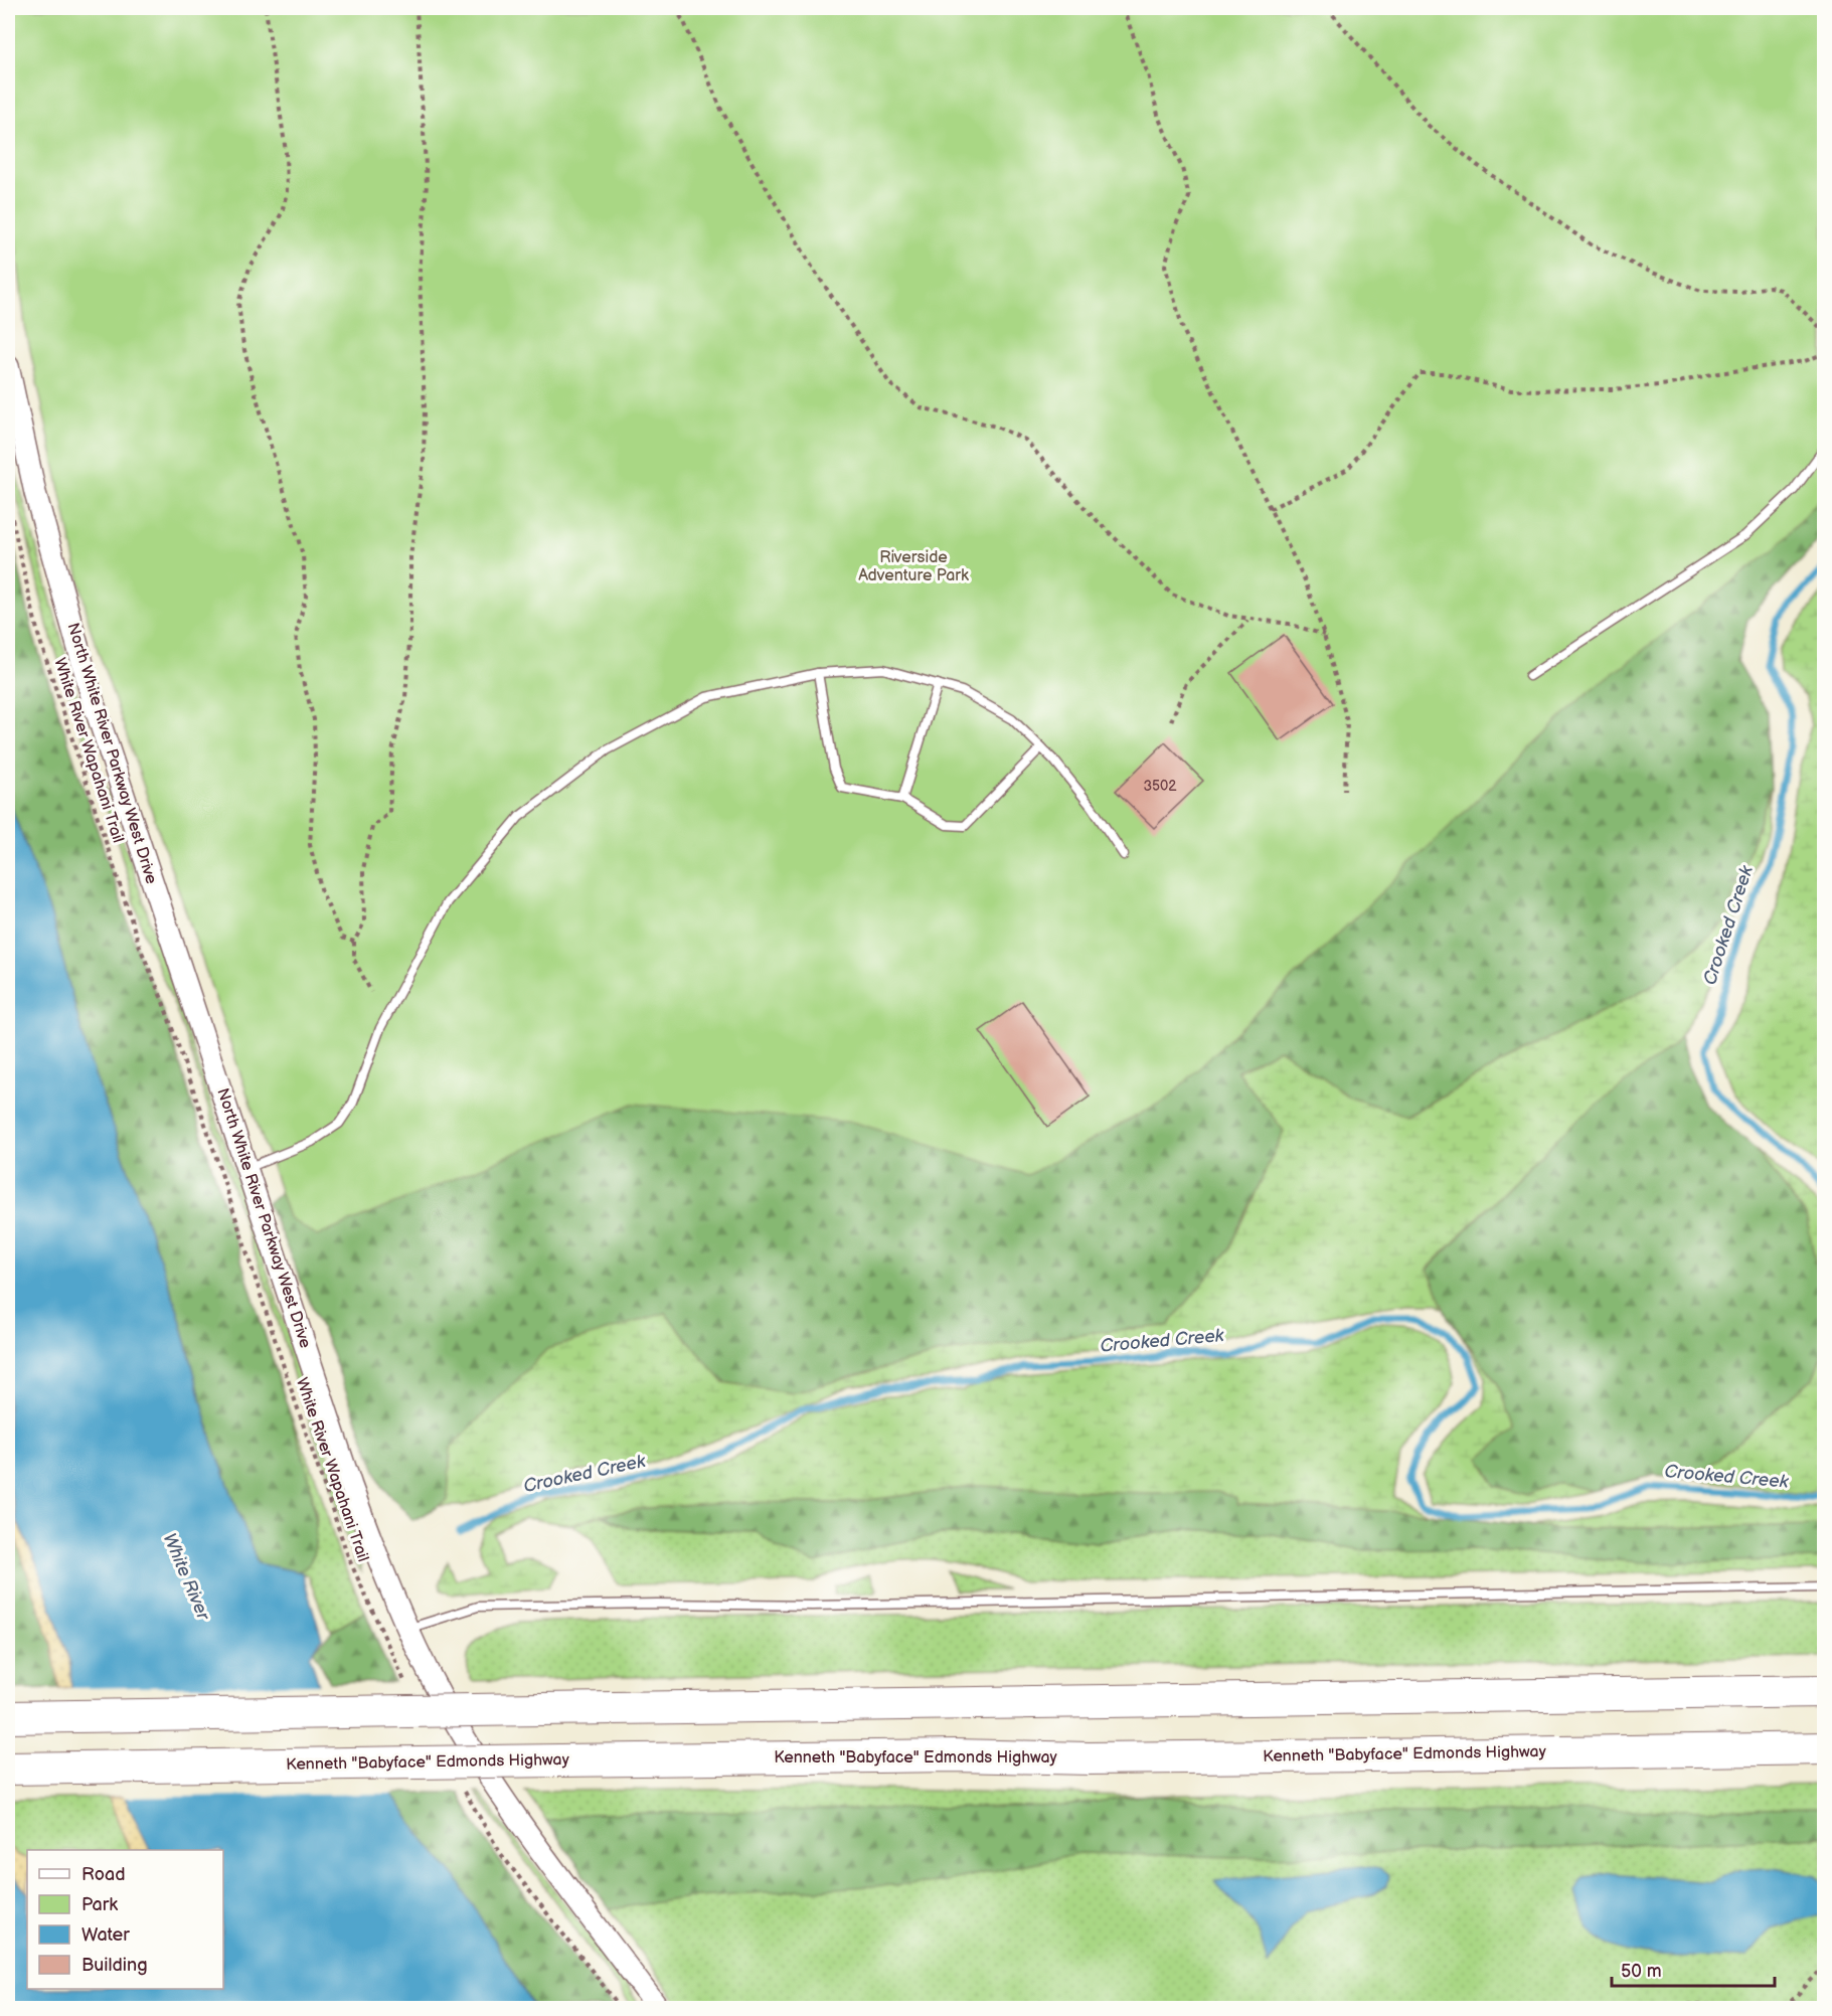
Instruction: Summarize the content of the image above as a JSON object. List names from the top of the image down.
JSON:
{
  "streets": {
    "highway": ["Kenneth \"Babyface\" Edmonds Highway"],
    "street": ["North White River Parkway West Drive"],
    "path": ["White River Wapahani Trail"]
  },
  "water": ["Crooked Creek", "White River"],
  "parks": ["Riverside Adventure Park"],
  "house_numbers": ["3502"],
  "legend": [
    "Road",
    "Park",
    "Water",
    "Building"
  ],
  "scale_bar": "50 m"
}
